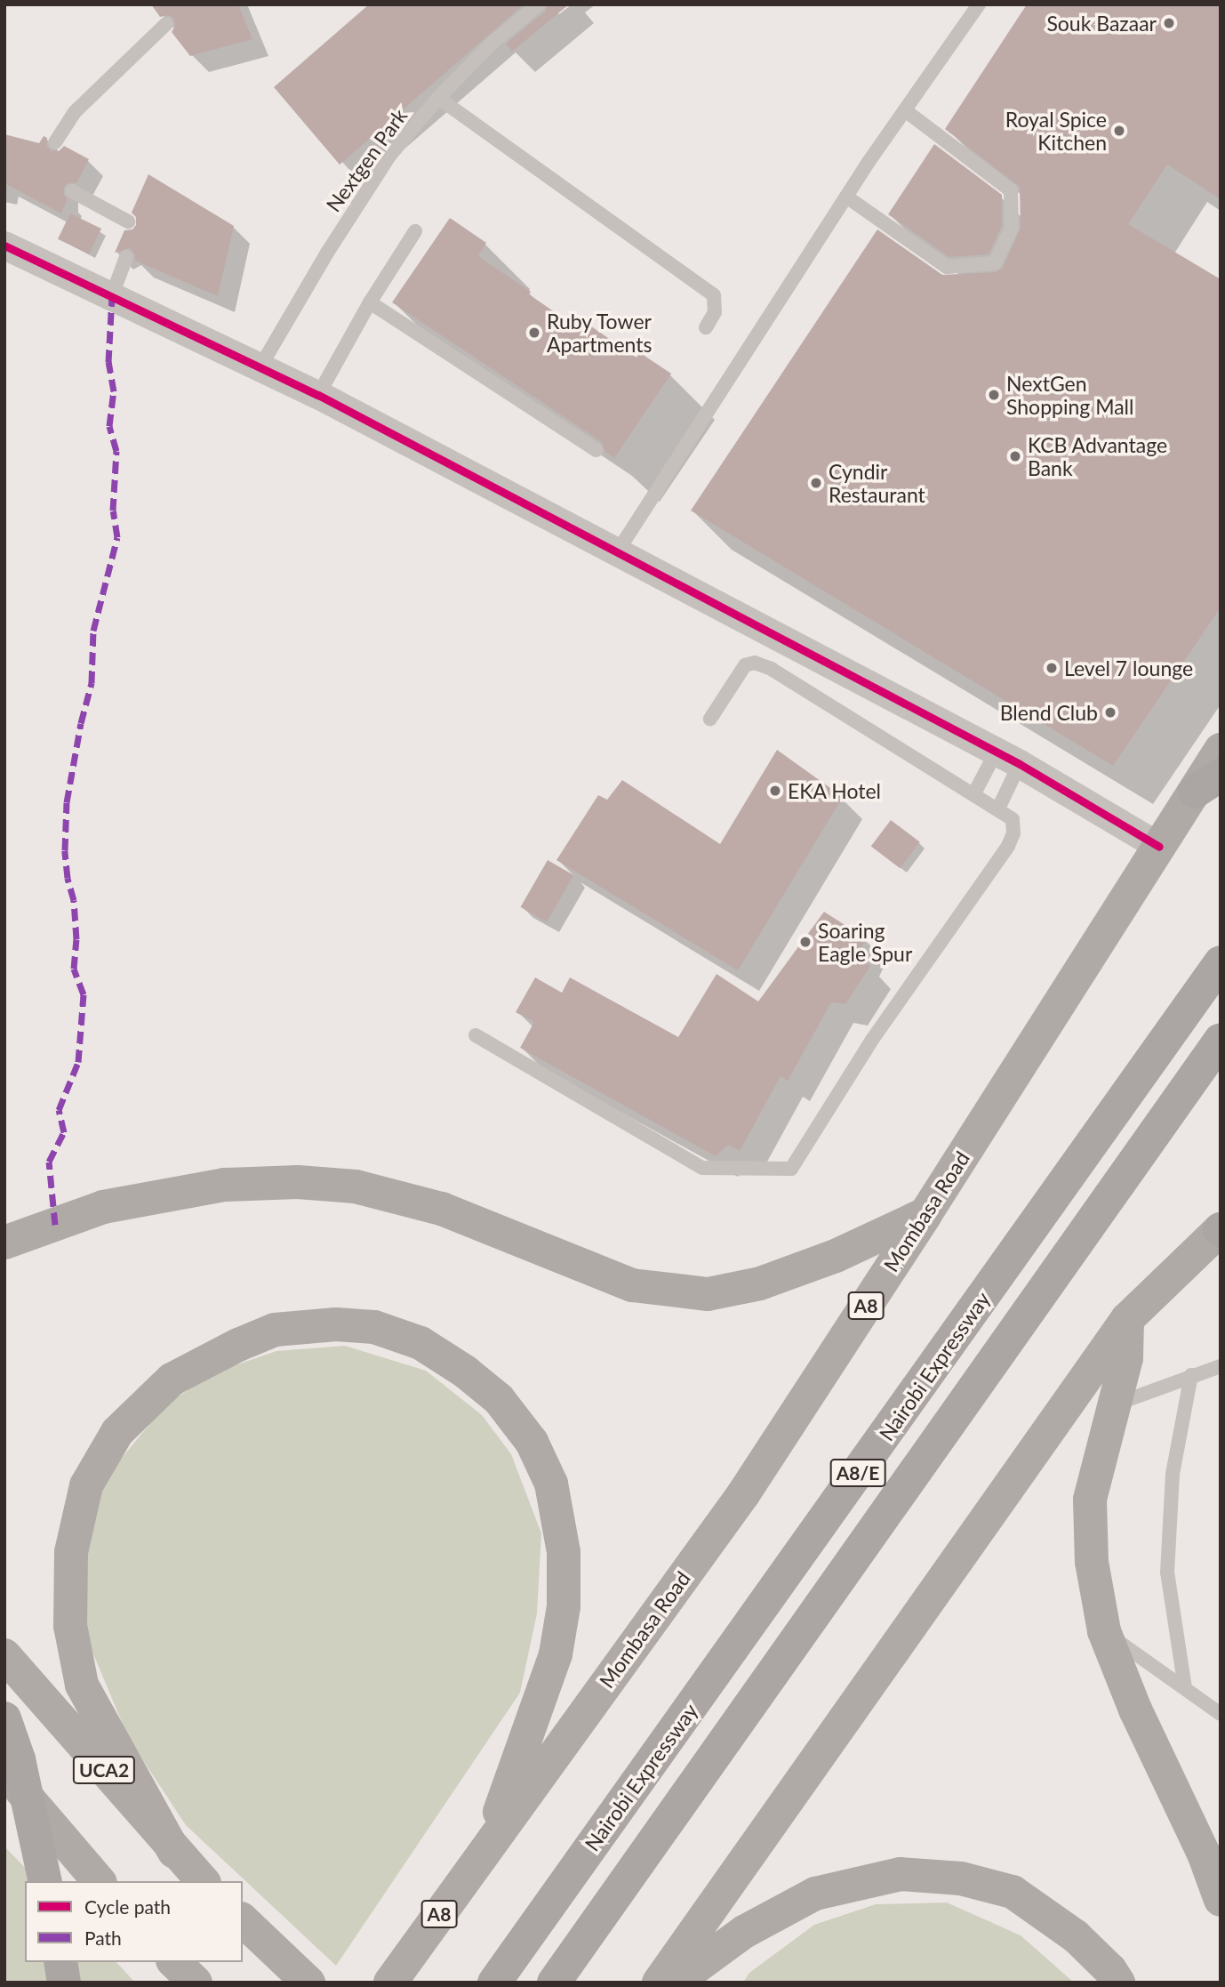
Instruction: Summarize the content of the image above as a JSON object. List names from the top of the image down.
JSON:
{
  "streets": {
    "highway": [
      "Mombasa Road",
      "A8",
      "Nairobi Expressway",
      "A8/E",
      "UCA2"
    ],
    "lane": ["Nextgen Park"]
  },
  "crossings": [
    ["Mombasa Road", "A8"]
  ],
  "places": [
    "Souk Bazaar",
    "Royal Spice Kitchen",
    "Ruby Tower Apartments",
    "NextGen Shopping Mall",
    "KCB Advantage Bank",
    "Cyndir Restaurant",
    "Level 7 lounge",
    "Blend Club",
    "EKA Hotel",
    "Soaring Eagle Spur"
  ],
  "legend": ["Cycle path", "Path"]
}
